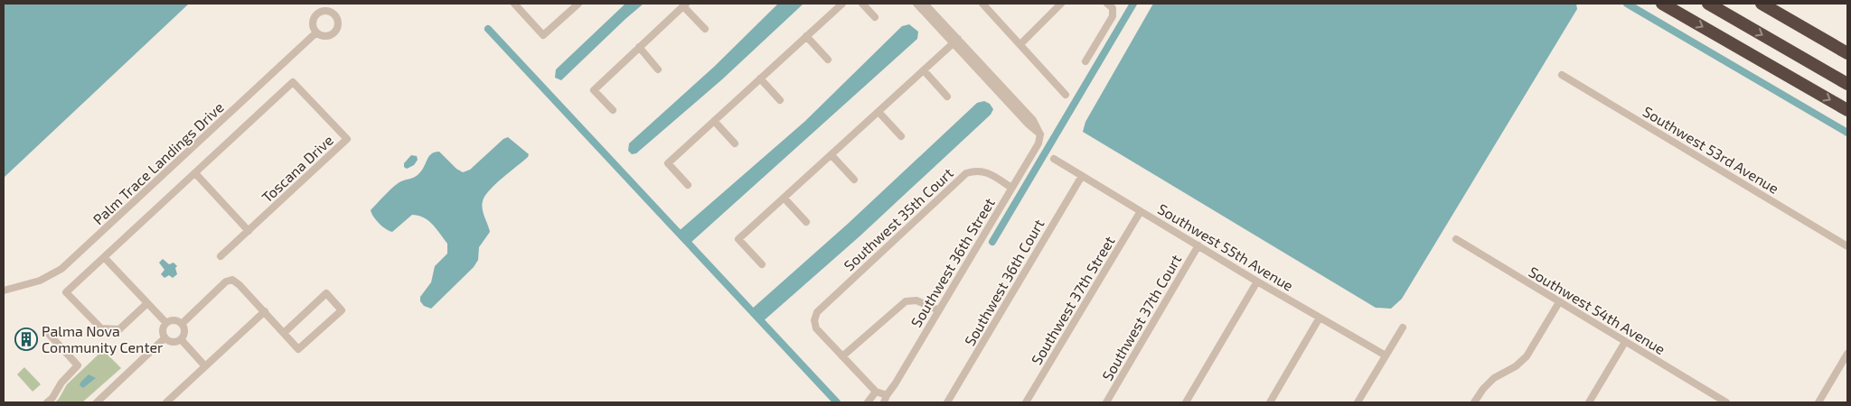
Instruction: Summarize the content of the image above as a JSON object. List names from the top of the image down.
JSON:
{
  "streets": {
    "street": [
      "Southwest 53rd Avenue",
      "Palm Trace Landings Drive",
      "Toscana Drive",
      "Southwest 35th Court",
      "Southwest 55th Avenue",
      "Southwest 36th Street",
      "Southwest 36th Court",
      "Southwest 37th Street",
      "Southwest 54th Avenue",
      "Southwest 37th Court"
    ]
  },
  "crossings": [
    ["Southwest 35th Court", "Southwest 36th Street"],
    ["Southwest 55th Avenue", "Southwest 36th Court"],
    ["Southwest 55th Avenue", "Southwest 37th Street"],
    ["Southwest 55th Avenue", "Southwest 37th Court"]
  ],
  "places": {
    "building": ["Palma Nova Community Center"]
  }
}
